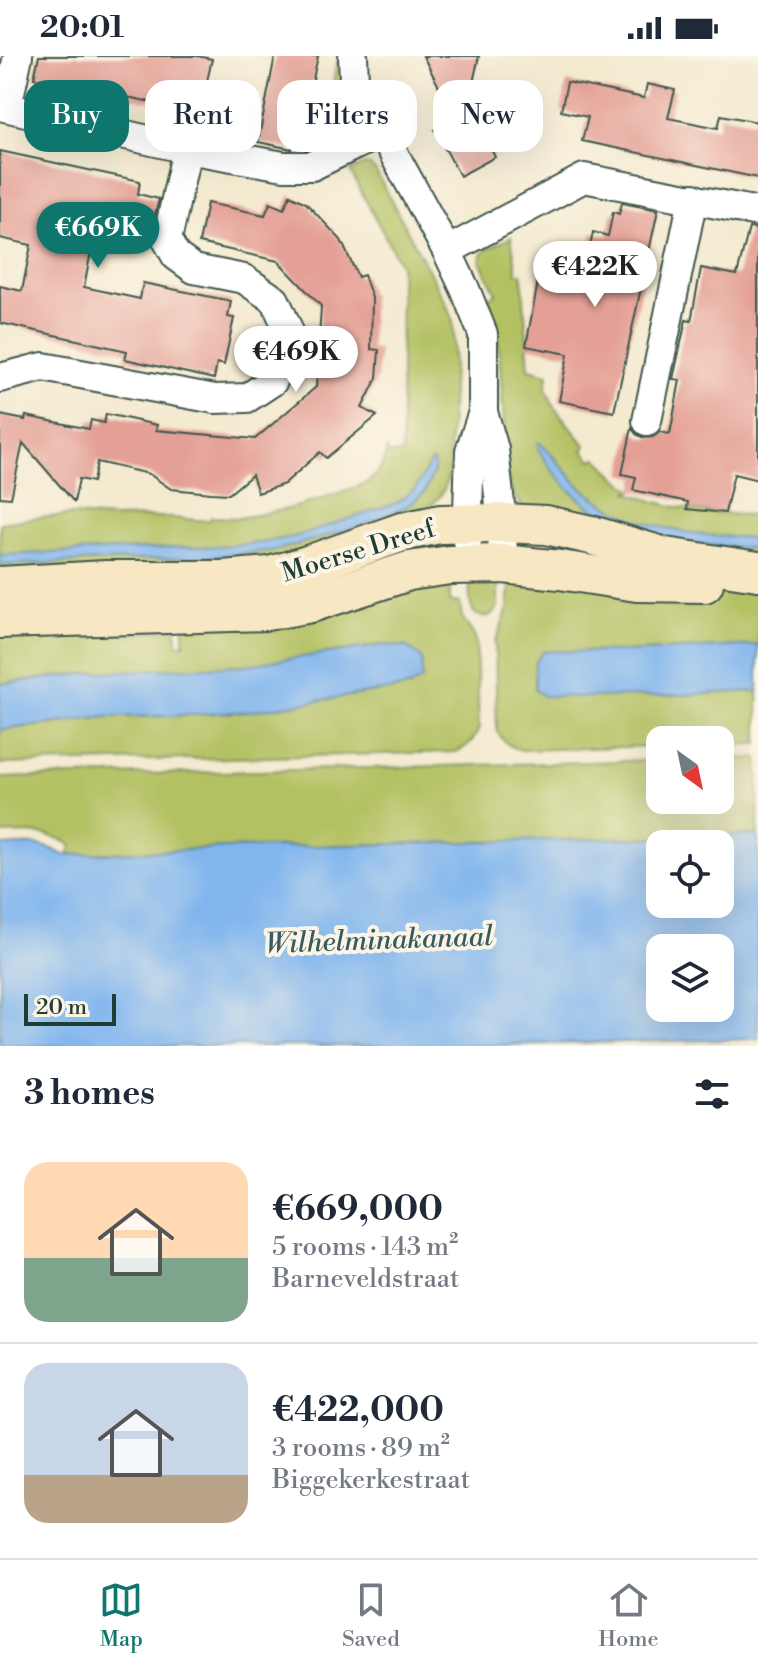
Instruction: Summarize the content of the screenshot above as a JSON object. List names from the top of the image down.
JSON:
{
  "streets": {
    "street": ["Moerse Dreef"]
  },
  "water": ["Wilhelminakanaal"],
  "scale_bar": "20 m",
  "north": "bottom right",
  "page": {
    "status": "20:01",
    "chip": [
      "Buy",
      "Rent",
      "Filters",
      "New"
    ],
    "price": ["€669K", "€422K", "€469K"],
    "scale": "20 m",
    "heading": "3 homes",
    "list": [
      {
        "name": "€669,000",
        "note": "5 rooms · 143 m² · Barneveldstraat"
      },
      {
        "name": "€422,000",
        "note": "3 rooms · 89 m² · Biggekerkestraat"
      }
    ],
    "tabs": ["Map", "Saved", "Home"]
  }
}
